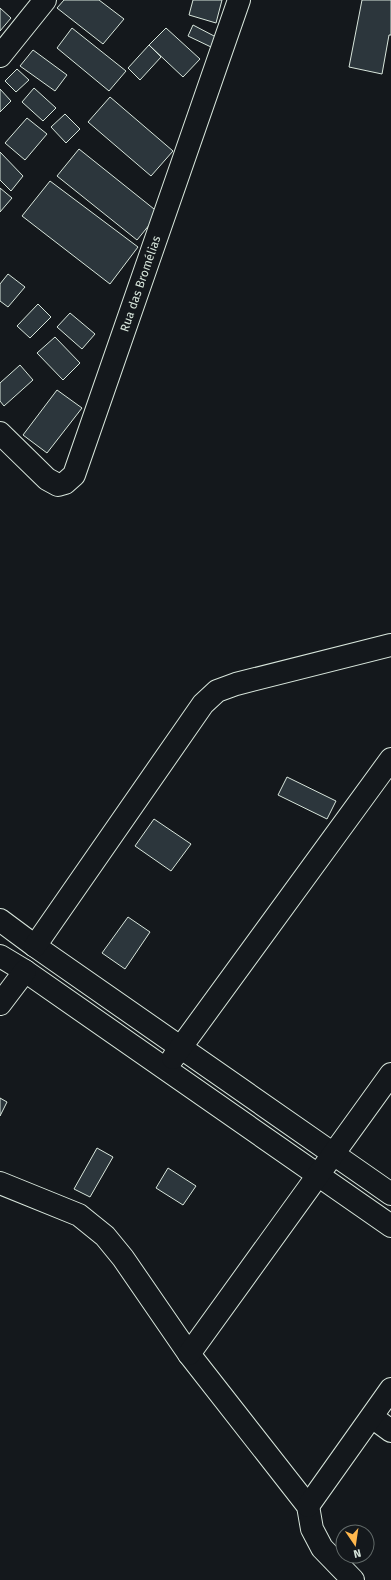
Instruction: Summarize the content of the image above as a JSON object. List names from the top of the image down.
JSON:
{
  "streets": {
    "street": ["Rua das Bromélias"]
  },
  "north": "bottom"
}
